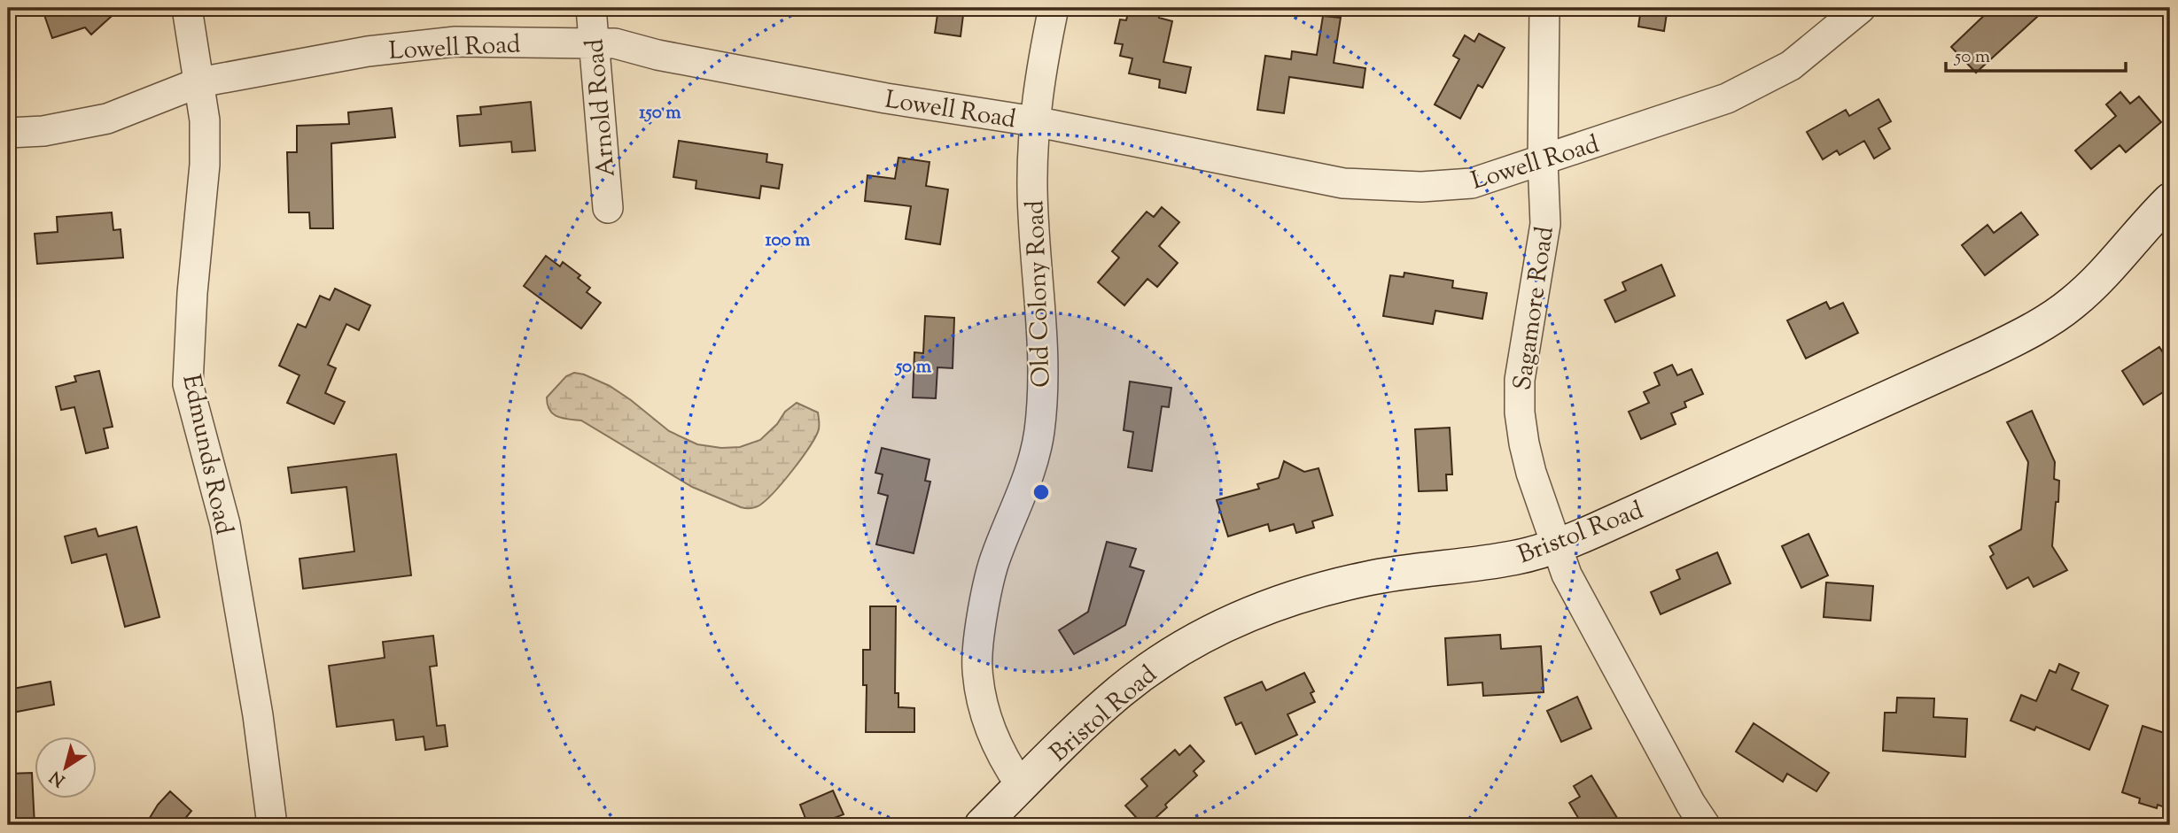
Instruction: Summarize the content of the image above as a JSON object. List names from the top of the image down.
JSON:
{
  "streets": {
    "street": [
      "Lowell Road",
      "Arnold Road",
      "Old Colony Road",
      "Sagamore Road",
      "Edmunds Road",
      "Bristol Road"
    ]
  },
  "crossings": [
    ["Lowell Road", "Arnold Road"],
    ["Lowell Road", "Old Colony Road"],
    ["Lowell Road", "Sagamore Road"],
    ["Lowell Road", "Edmunds Road"],
    ["Old Colony Road", "Bristol Road"],
    ["Sagamore Road", "Bristol Road"]
  ],
  "scale_bar": "50 m",
  "north": "bottom left",
  "rings": ["150 m", "100 m", "50 m"]
}
